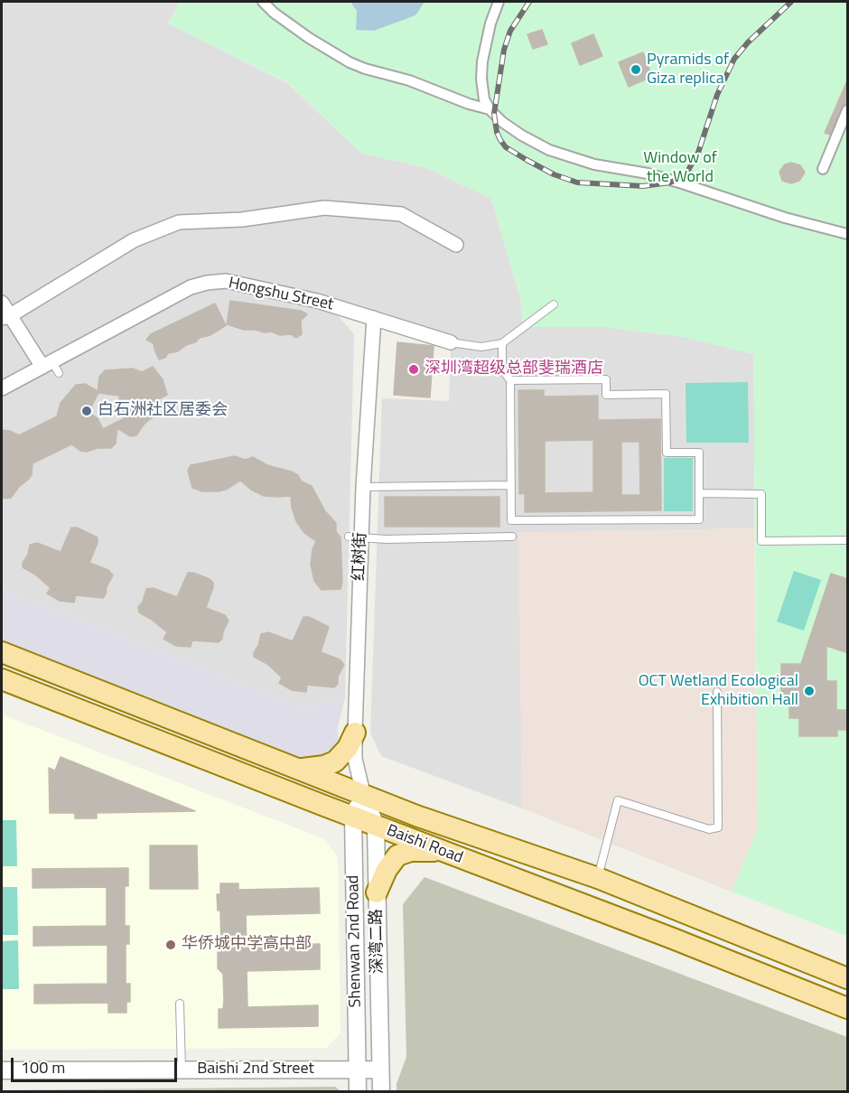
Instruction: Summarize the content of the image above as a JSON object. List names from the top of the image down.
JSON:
{
  "streets": {
    "main road": ["Baishi Road"],
    "street": [
      "Hongshu Street",
      "红树街",
      "Shenwan 2nd Road",
      "深湾二路",
      "Baishi 2nd Street"
    ]
  },
  "crossings": [
    ["Hongshu Street", "红树街"],
    ["红树街", "Baishi Road"],
    ["红树街", "Shenwan 2nd Road"],
    ["红树街", "深湾二路"],
    ["Baishi Road", "Shenwan 2nd Road"],
    ["Baishi Road", "深湾二路"],
    ["Shenwan 2nd Road", "深湾二路"],
    ["Shenwan 2nd Road", "Baishi 2nd Street"],
    ["深湾二路", "Baishi 2nd Street"]
  ],
  "parks": ["Window of the World"],
  "places": [
    "Pyramids of Giza replica",
    "深圳湾超级总部斐瑞酒店",
    "白石洲社区居委会",
    "OCT Wetland Ecological Exhibition Hall",
    "华侨城中学高中部"
  ],
  "scale_bar": "100 m"
}
